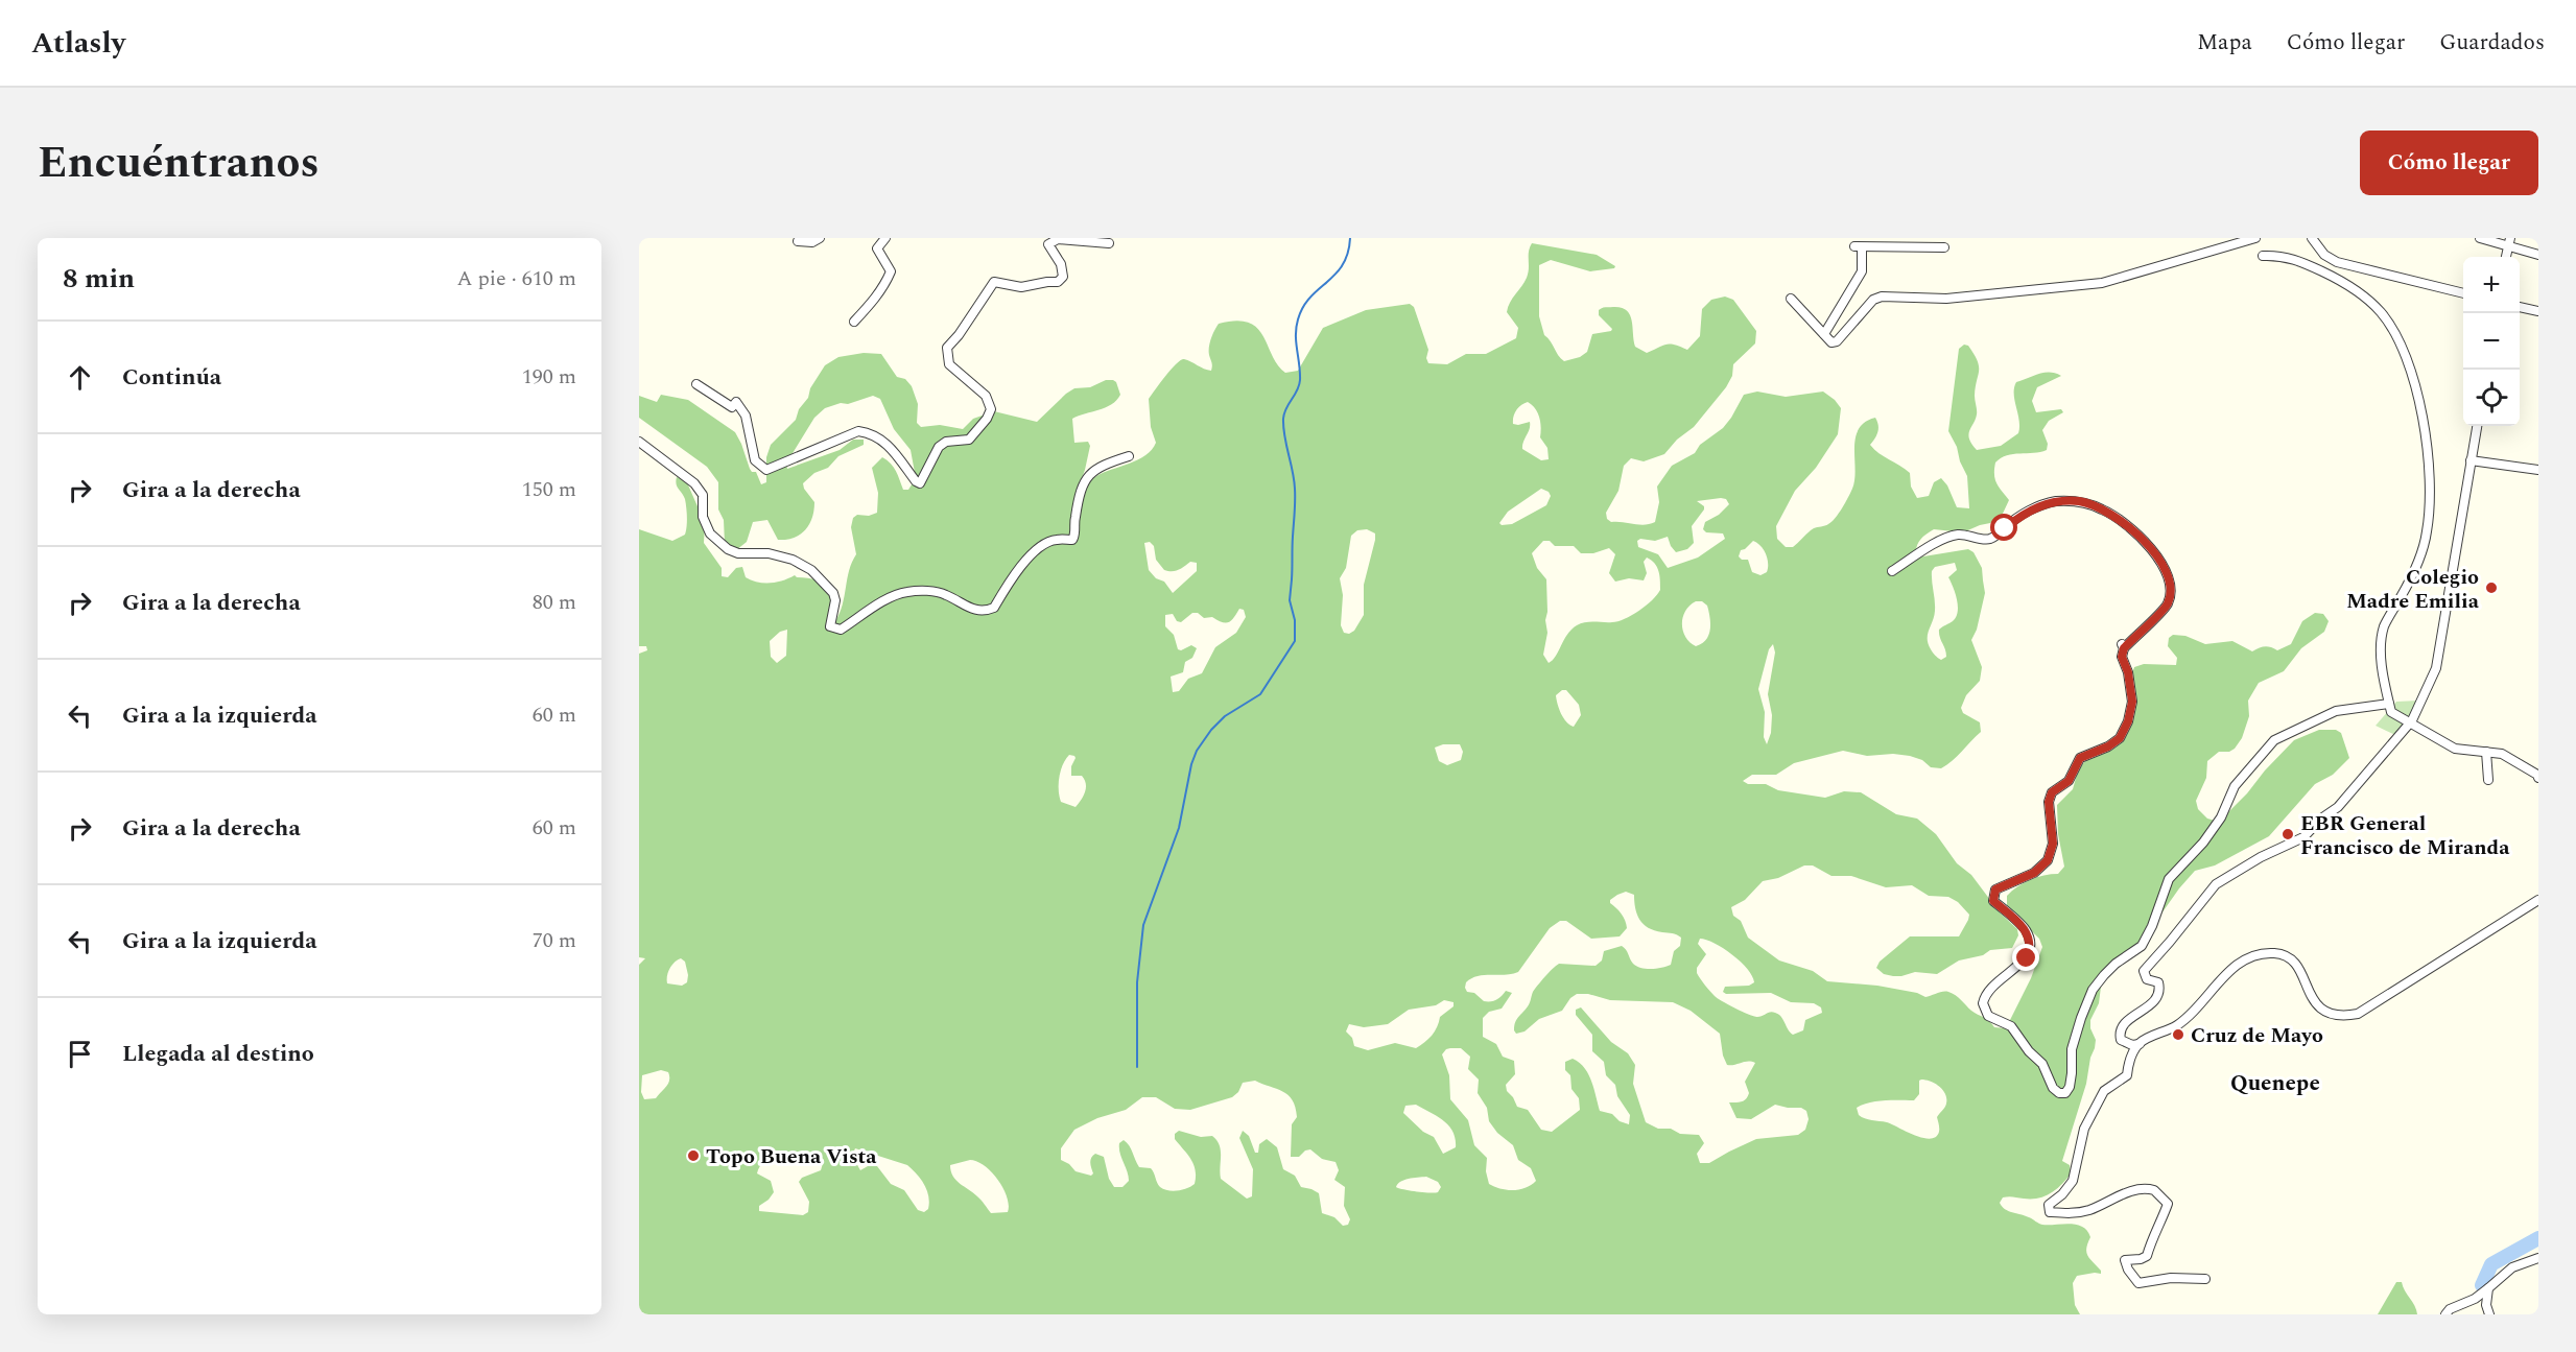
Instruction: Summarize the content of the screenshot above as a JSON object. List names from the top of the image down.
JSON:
{
  "districts": ["Quenepe"],
  "places": [
    "Colegio Madre Emilia",
    "EBR General Francisco de Miranda",
    "Cruz de Mayo",
    "Topo Buena Vista"
  ],
  "page": {
    "header": "Atlasly",
    "nav": ["Mapa", "Cómo llegar", "Guardados"],
    "title": "Encuéntranos",
    "buttons": "Cómo llegar",
    "heading": ["8 min", "A pie · 610 m"],
    "map_buttons": ["+", "−"],
    "list": [
      ["Continúa", "190 m"],
      ["Gira a la derecha", "150 m"],
      ["Gira a la derecha", "80 m"],
      ["Gira a la izquierda", "60 m"],
      ["Gira a la derecha", "60 m"],
      ["Gira a la izquierda", "70 m"],
      "Llegada al destino"
    ]
  }
}
